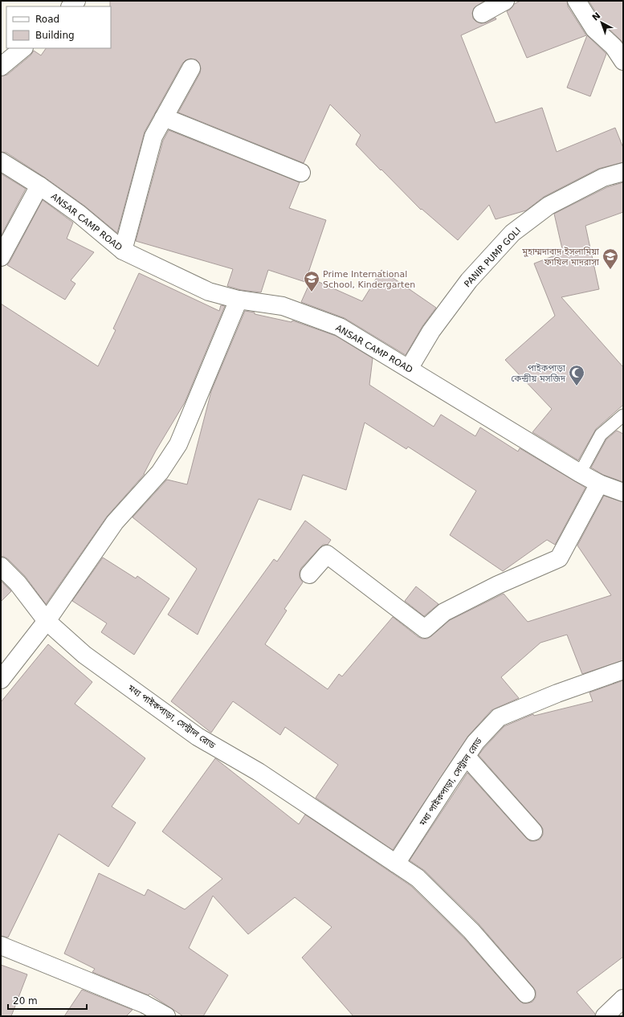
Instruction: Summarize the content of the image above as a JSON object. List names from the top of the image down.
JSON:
{
  "streets": {
    "street": ["ANSAR CAMP ROAD", "PANIR PUMP GOLI", "মধ্য পাইকপাড়া, সেন্ট্রাল রোড"]
  },
  "crossings": [
    ["ANSAR CAMP ROAD", "PANIR PUMP GOLI"]
  ],
  "places": {
    "school or university": ["মুহাম্মদাবাদ ইসলামিয়া ফাযিল মাদরাসা", "Prime International School, Kindergarten"],
    "mosque": ["পাইকপাড়া কেন্দ্রীয় মসজিদ"]
  },
  "legend": ["Road", "Building"],
  "scale_bar": "20 m",
  "north": "top left"
}
